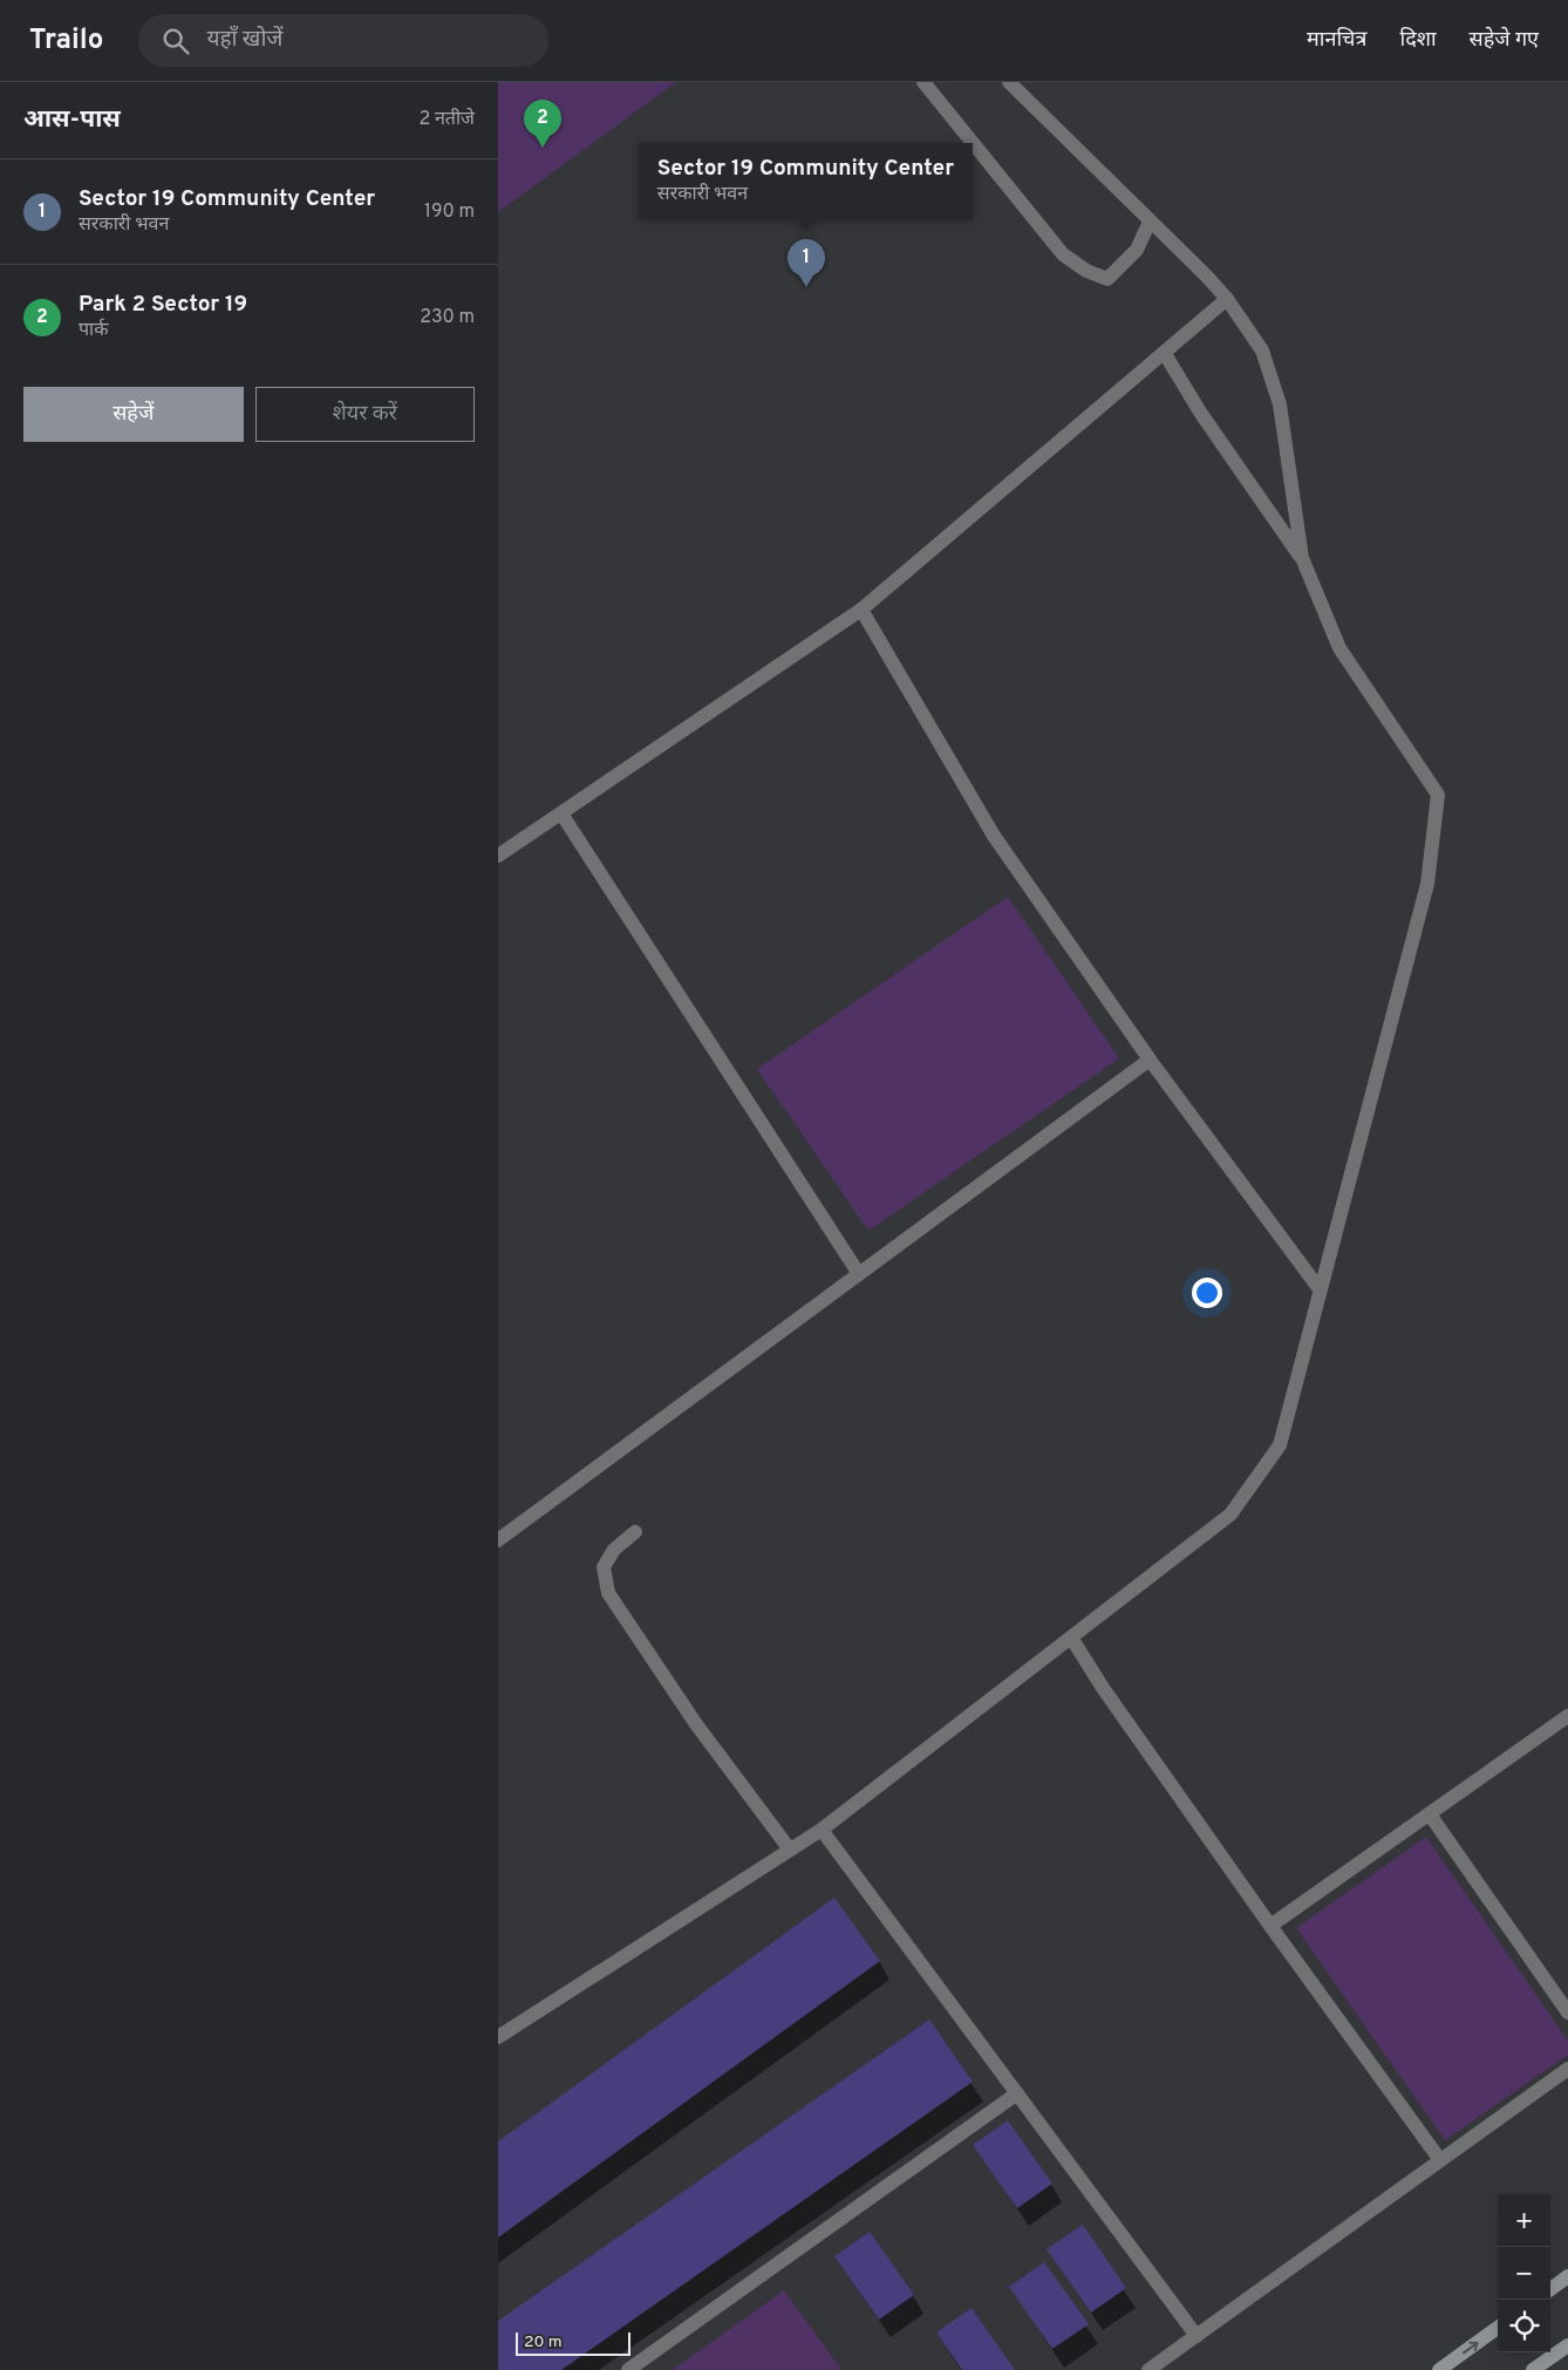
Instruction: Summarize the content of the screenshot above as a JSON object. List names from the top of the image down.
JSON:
{
  "scale_bar": "20 m",
  "page": {
    "header": "Trailo",
    "search": "यहाँ खोजें",
    "nav": ["मानचित्र", "दिशा", "सहेजे गए"],
    "heading": ["आस-पास", "2 नतीजे"],
    "pins": ["2", "1"],
    "popup": ["Sector 19 Community Center", "सरकारी भवन"],
    "list": [
      {
        "mark": "1",
        "name": "Sector 19 Community Center",
        "note": "सरकारी भवन",
        "value": "190 m"
      },
      {
        "mark": "2",
        "name": "Park 2 Sector 19",
        "note": "पार्क",
        "value": "230 m"
      }
    ],
    "buttons": ["सहेजें", "शेयर करें"],
    "map_buttons": ["+", "−"],
    "scale": "20 m"
  }
}
